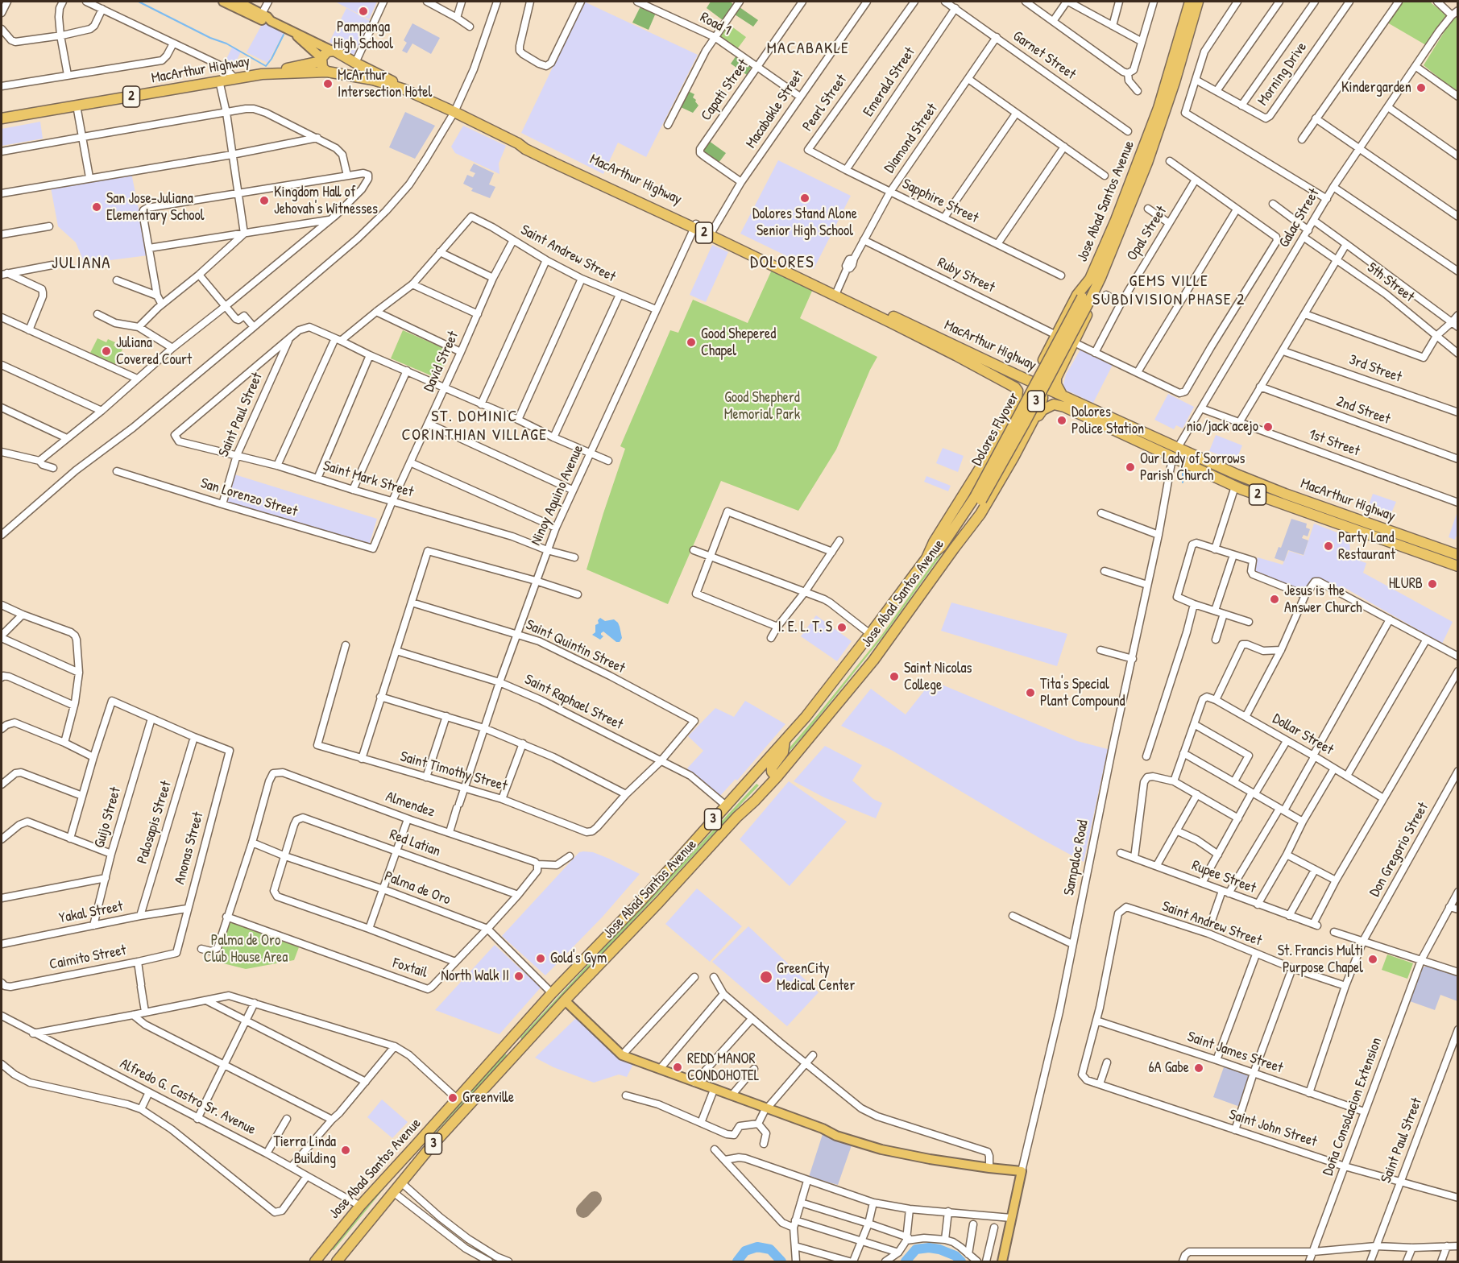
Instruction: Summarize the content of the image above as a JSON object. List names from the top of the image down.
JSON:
{
  "streets": {
    "highway": [
      "MacArthur Highway",
      "2",
      "Jose Abad Santos Avenue",
      "3",
      "Dolores Flyover"
    ],
    "main road": ["Sampaloc Road"],
    "street": [
      "Road 1",
      "Garnet Street",
      "Morning Drive",
      "Emerald Street",
      "Capati Street",
      "Pearl Street",
      "Macabakle Street",
      "Diamond Street",
      "Sapphire Street",
      "Galac Street",
      "Opal Street",
      "Saint Andrew Street",
      "Ruby Street",
      "5th Street",
      "David Street",
      "3rd Street",
      "2nd Street",
      "Saint Paul Street",
      "1st Street",
      "Saint Mark Street",
      "Ninoy Aquino Avenue",
      "San Lorenzo Street",
      "Saint Quintin Street",
      "Saint Raphael Street",
      "Dollar Street",
      "Saint Timothy Street",
      "Almendez",
      "Guijo Street",
      "Palosapis Street",
      "Red Latian",
      "Anonas Street",
      "Don Gregorio Street",
      "Rupee Street",
      "Palma de Oro",
      "Yakal Street",
      "Caimito Street",
      "Foxtail",
      "Saint James Street",
      "Alfredo G. Castro Sr. Avenue",
      "Doña Consolacion Extension",
      "Saint John Street"
    ]
  },
  "crossings": [
    ["Road 1", "Capati Street"],
    ["Road 1", "Macabakle Street"],
    ["Garnet Street", "Emerald Street"],
    ["Garnet Street", "Diamond Street"],
    ["MacArthur Highway", "Macabakle Street"],
    ["MacArthur Highway", "Diamond Street"],
    ["MacArthur Highway", "Jose Abad Santos Avenue"],
    ["MacArthur Highway", "Galac Street"],
    ["MacArthur Highway", "Ninoy Aquino Avenue"],
    ["MacArthur Highway", "Sampaloc Road"],
    ["Emerald Street", "Sapphire Street"],
    ["Capati Street", "Macabakle Street"],
    ["Pearl Street", "Sapphire Street"],
    ["Diamond Street", "Sapphire Street"],
    ["Diamond Street", "Ruby Street"],
    ["Jose Abad Santos Avenue", "Ruby Street"],
    ["Jose Abad Santos Avenue", "Dolores Flyover"],
    ["Jose Abad Santos Avenue", "Saint Raphael Street"],
    ["Jose Abad Santos Avenue", "Palma de Oro"],
    ["Jose Abad Santos Avenue", "Alfredo G. Castro Sr. Avenue"],
    ["Galac Street", "5th Street"],
    ["Galac Street", "1st Street"],
    ["Saint Andrew Street", "David Street"],
    ["Saint Andrew Street", "Ninoy Aquino Avenue"],
    ["Saint Andrew Street", "Don Gregorio Street"],
    ["Saint Andrew Street", "Saint James Street"],
    ["Saint Andrew Street", "Saint John Street"],
    ["David Street", "Saint Mark Street"],
    ["David Street", "San Lorenzo Street"],
    ["Saint Paul Street", "Saint Mark Street"],
    ["Saint Paul Street", "San Lorenzo Street"],
    ["Saint Paul Street", "Saint John Street"],
    ["Saint Mark Street", "Ninoy Aquino Avenue"],
    ["Ninoy Aquino Avenue", "Saint Quintin Street"],
    ["Ninoy Aquino Avenue", "Saint Raphael Street"],
    ["Ninoy Aquino Avenue", "Saint Timothy Street"],
    ["Ninoy Aquino Avenue", "Almendez"],
    ["Saint Quintin Street", "Saint Raphael Street"],
    ["Almendez", "Palma de Oro"],
    ["Almendez", "Foxtail"],
    ["Guijo Street", "Yakal Street"],
    ["Palosapis Street", "Anonas Street"],
    ["Palosapis Street", "Yakal Street"],
    ["Red Latian", "Palma de Oro"],
    ["Red Latian", "Foxtail"],
    ["Anonas Street", "Yakal Street"],
    ["Anonas Street", "Caimito Street"],
    ["Don Gregorio Street", "Saint James Street"],
    ["Palma de Oro", "Foxtail"],
    ["Saint James Street", "Doña Consolacion Extension"],
    ["Saint James Street", "Saint John Street"],
    ["Doña Consolacion Extension", "Saint John Street"]
  ],
  "districts": [
    "MACABAKLE",
    "DOLORES",
    "JULIANA",
    "GEMS VILLE SUBDIVISION PHASE 2",
    "ST. DOMINIC CORINTHIAN VILLAGE"
  ],
  "parks": ["Good Shepherd Memorial Park", "Palma de Oro Club House Area"],
  "places": [
    "Pampanga High School",
    "McArthur Intersection Hotel",
    "Kindergarden",
    "Dolores Stand Alone Senior High School",
    "Kingdom Hall of Jehovah's Witnesses",
    "San Jose-Juliana Elementary School",
    "Good Shepered Chapel",
    "Juliana Covered Court",
    "Dolores Police Station",
    "nio/jack acejo",
    "Our Lady of Sorrows Parish Church",
    "Party Land Restaurant",
    "HLURB",
    "Jesus is the Answer Church",
    "I. E. L. T. S",
    "Saint Nicolas College",
    "Tita's Special Plant Compound",
    "Gold's Gym",
    "St. Francis Multi Purpose Chapel",
    "North Walk II",
    "GreenCity Medical Center",
    "REDD MANOR CONDOHOTEL",
    "6A Gabe",
    "Greenville",
    "Tierra Linda Building"
  ]
}
